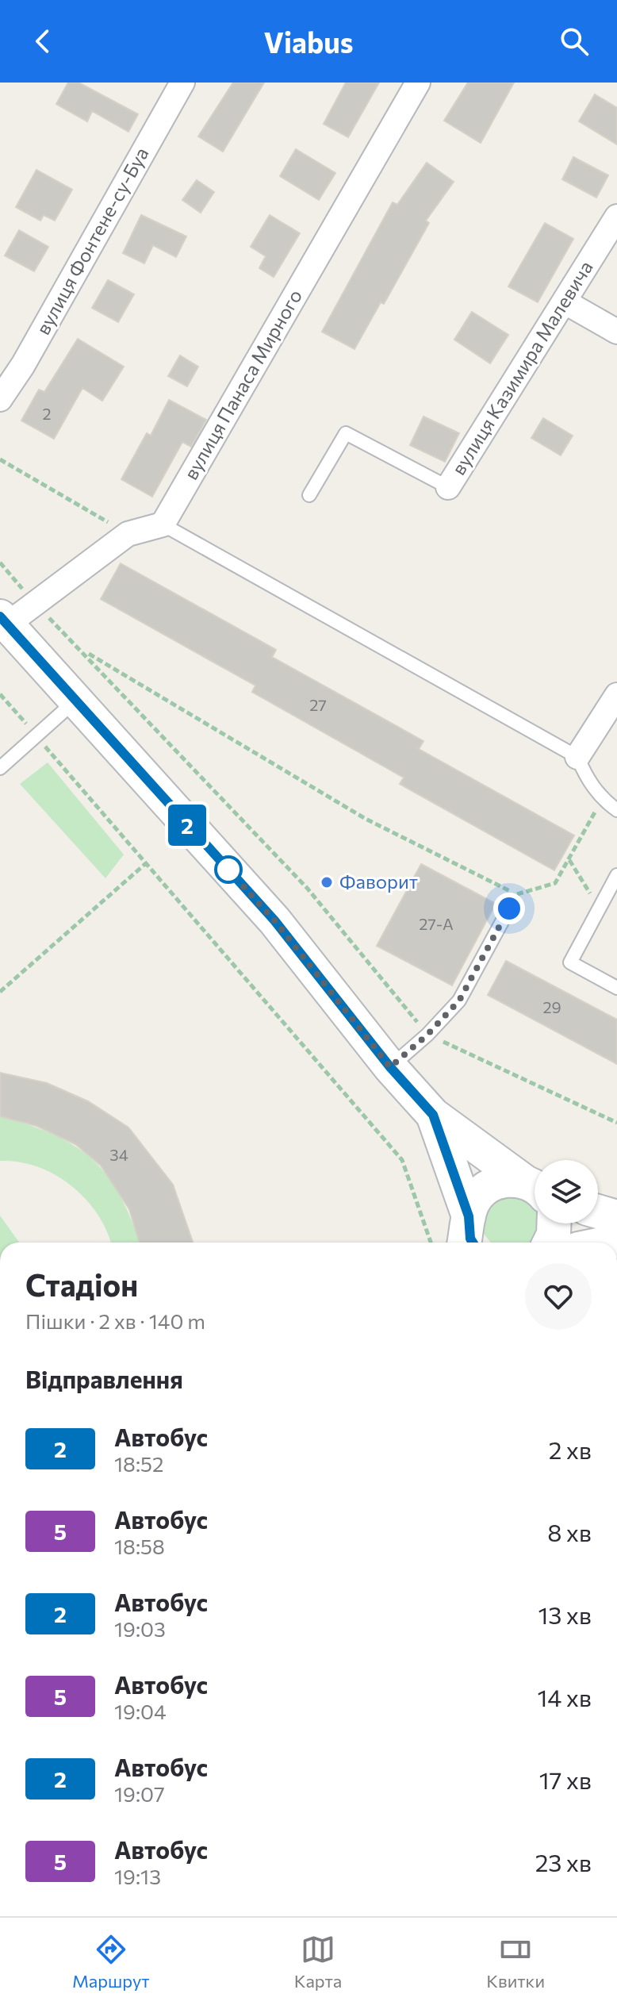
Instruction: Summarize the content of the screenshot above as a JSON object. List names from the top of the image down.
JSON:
{
  "streets": {
    "street": ["вулиця Фонтене-су-Буа", "вулиця Казимира Малевича", "вулиця Панаса Мирного"]
  },
  "places": ["Фаворит"],
  "lines": ["bus line 2"],
  "house_numbers": [
    "2",
    "27",
    "27-А",
    "29",
    "34"
  ],
  "page": {
    "header": "Viabus",
    "on_map": "2",
    "heading": [
      ["Стадіон", "Пішки · 2 хв · 140 m"],
      "Відправлення"
    ],
    "list": [
      {
        "mark": "2",
        "name": "Автобус",
        "note": "18:52",
        "value": "2 хв"
      },
      {
        "mark": "5",
        "name": "Автобус",
        "note": "18:58",
        "value": "8 хв"
      },
      {
        "mark": "2",
        "name": "Автобус",
        "note": "19:03",
        "value": "13 хв"
      },
      {
        "mark": "5",
        "name": "Автобус",
        "note": "19:04",
        "value": "14 хв"
      },
      {
        "mark": "2",
        "name": "Автобус",
        "note": "19:07",
        "value": "17 хв"
      },
      {
        "mark": "5",
        "name": "Автобус",
        "note": "19:13",
        "value": "23 хв"
      }
    ],
    "tabs": ["Маршрут", "Карта", "Квитки"]
  }
}
